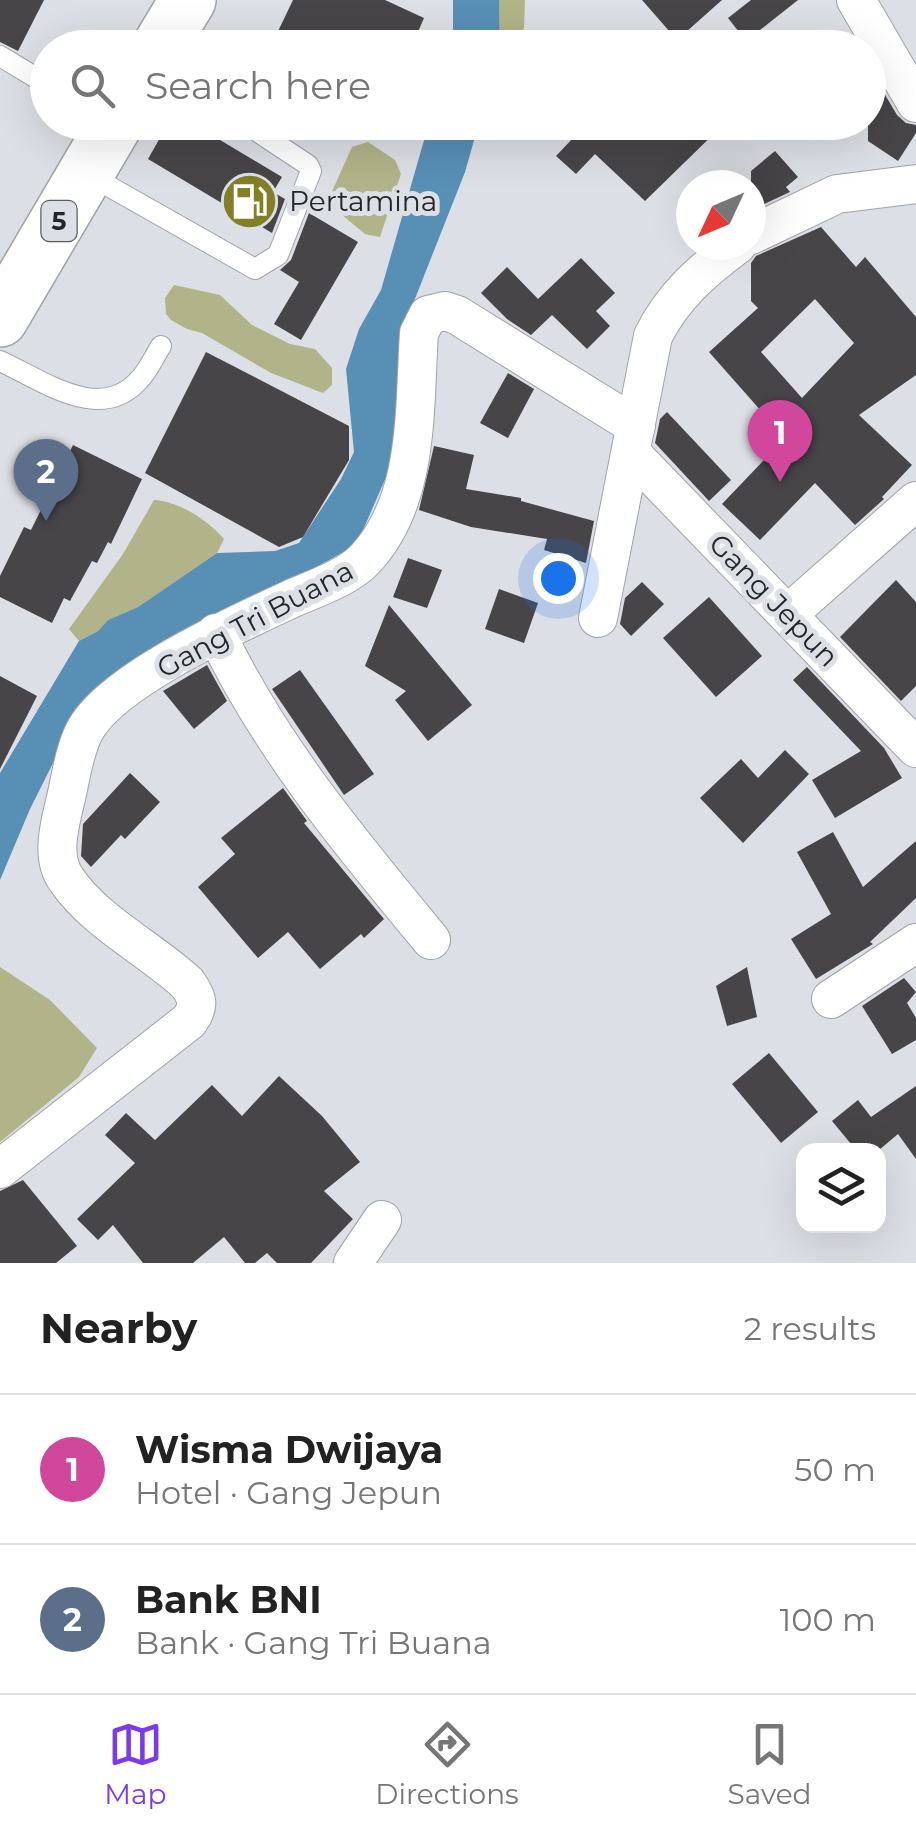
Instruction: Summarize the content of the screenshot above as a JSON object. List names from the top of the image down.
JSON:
{
  "streets": {
    "highway": ["5"],
    "street": ["Gang Jepun", "Gang Tri Buana"]
  },
  "crossings": [
    ["Gang Jepun", "Gang Tri Buana"]
  ],
  "places": {
    "fuel station": ["Pertamina"]
  },
  "north": "bottom left",
  "page": {
    "search": "Search here",
    "pins": ["1", "2"],
    "heading": ["Nearby", "2 results"],
    "list": [
      {
        "mark": "1",
        "name": "Wisma Dwijaya",
        "note": "Hotel · Gang Jepun",
        "value": "50 m"
      },
      {
        "mark": "2",
        "name": "Bank BNI",
        "note": "Bank · Gang Tri Buana",
        "value": "100 m"
      }
    ],
    "nav": ["Map", "Directions", "Saved"]
  }
}
